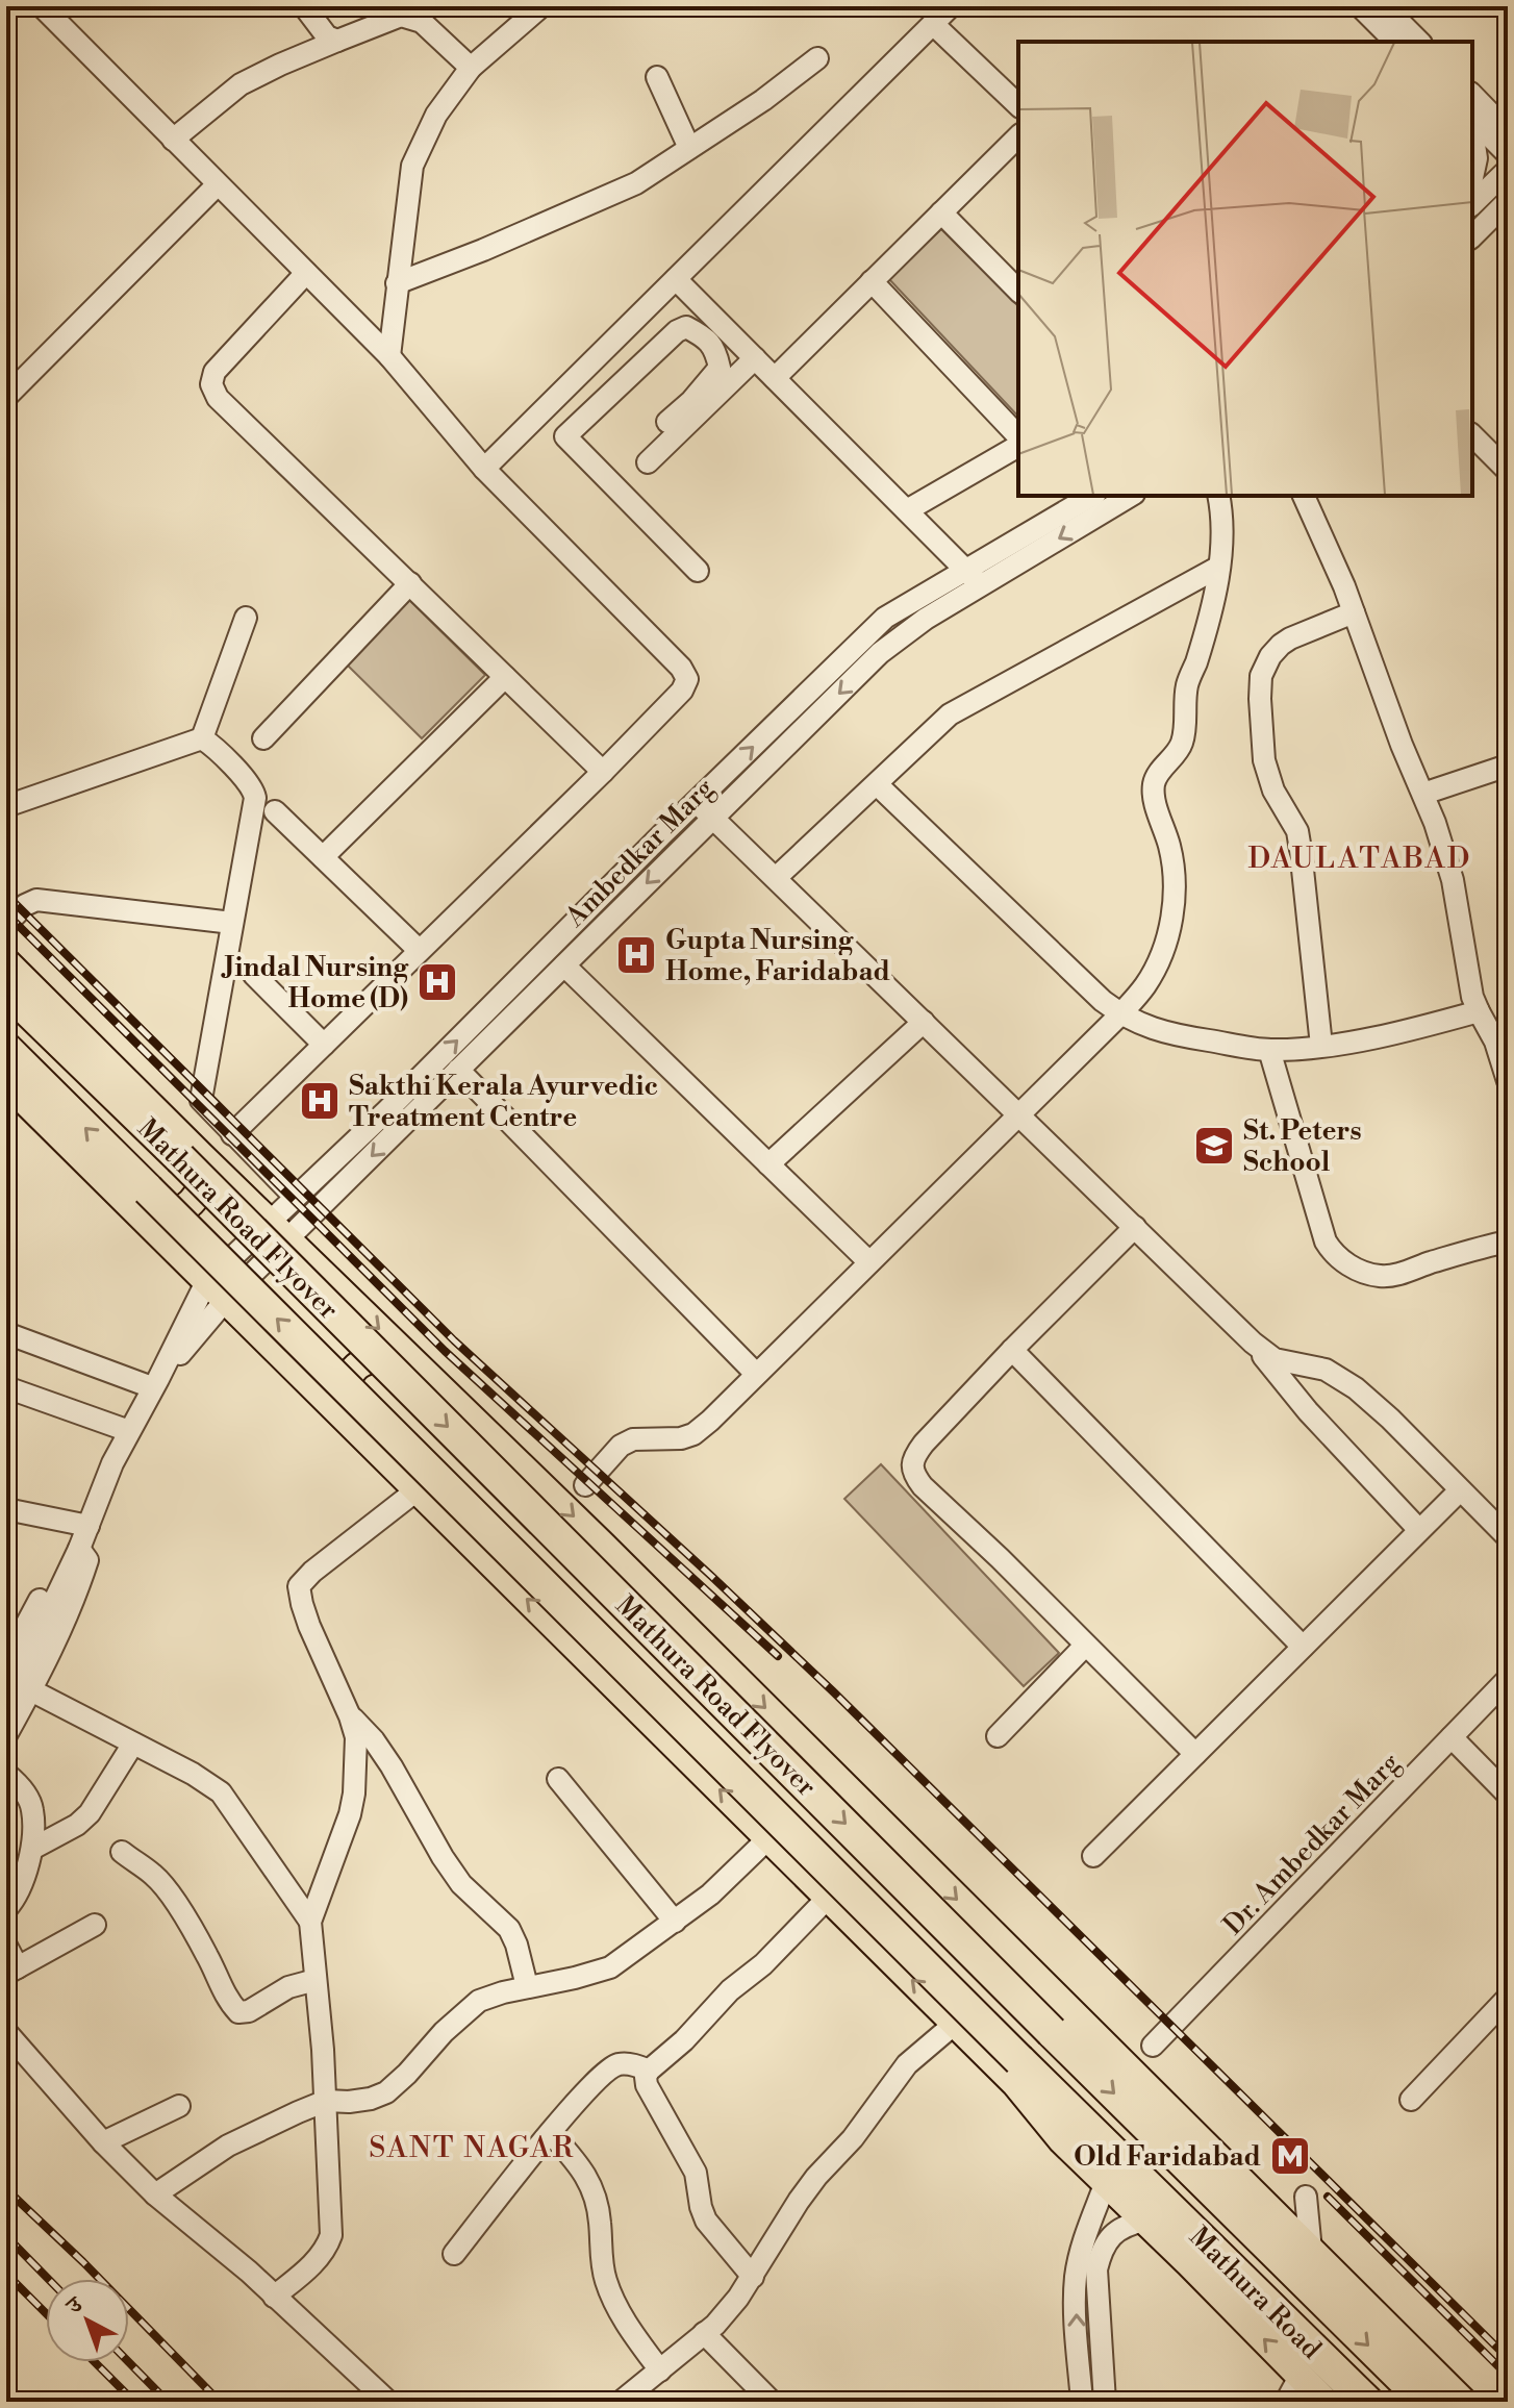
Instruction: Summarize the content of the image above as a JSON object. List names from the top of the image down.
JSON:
{
  "streets": {
    "highway": ["Mathura Road Flyover", "Mathura Road"],
    "street": ["Ambedkar Marg", "Dr. Ambedkar Marg"]
  },
  "crossings": [
    ["Mathura Road Flyover", "Mathura Road"]
  ],
  "districts": ["DAULATABAD", "SANT NAGAR"],
  "places": {
    "hospital": ["Gupta Nursing Home, Faridabad", "Jindal Nursing Home (D)", "Sakthi Kerala Ayurvedic Treatment Centre"],
    "school or university": ["St. Peters School"],
    "metro station": ["Old Faridabad"]
  },
  "north": "top left"
}
